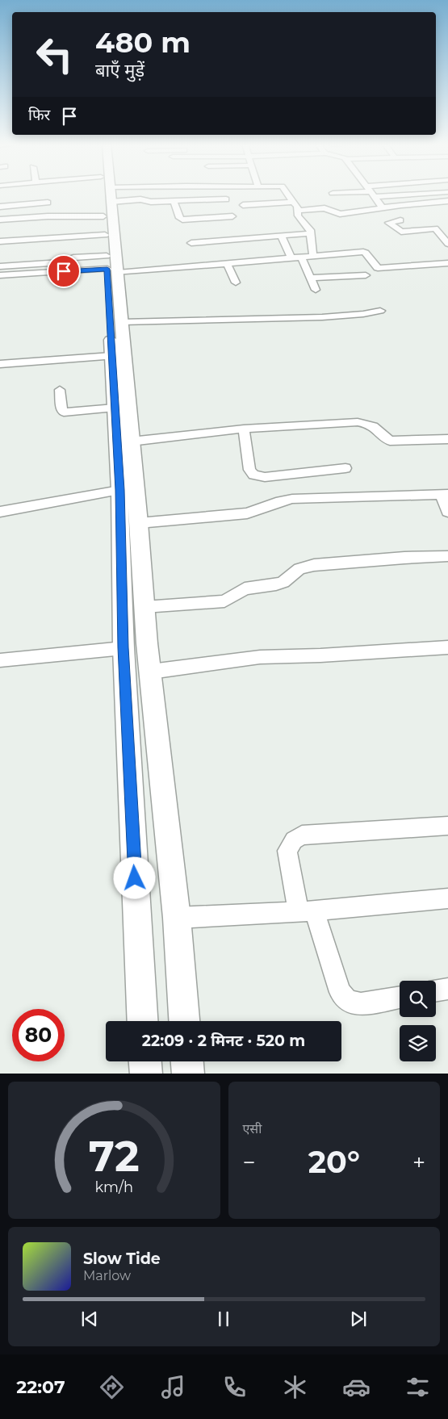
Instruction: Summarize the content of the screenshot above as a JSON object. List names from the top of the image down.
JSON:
{
  "page": {
    "turn": ["480 m", "बाएँ मुड़ें"],
    "then": "फिर",
    "limit": "80",
    "trip": "22:09 · 2 मिनट · 520 m",
    "tile": "एसी",
    "heat": ["−", "20°", "+"],
    "song": ["Slow Tide", "Marlow"],
    "tabs": "22:07",
    "gauge": ["72", "km/h"]
  }
}
